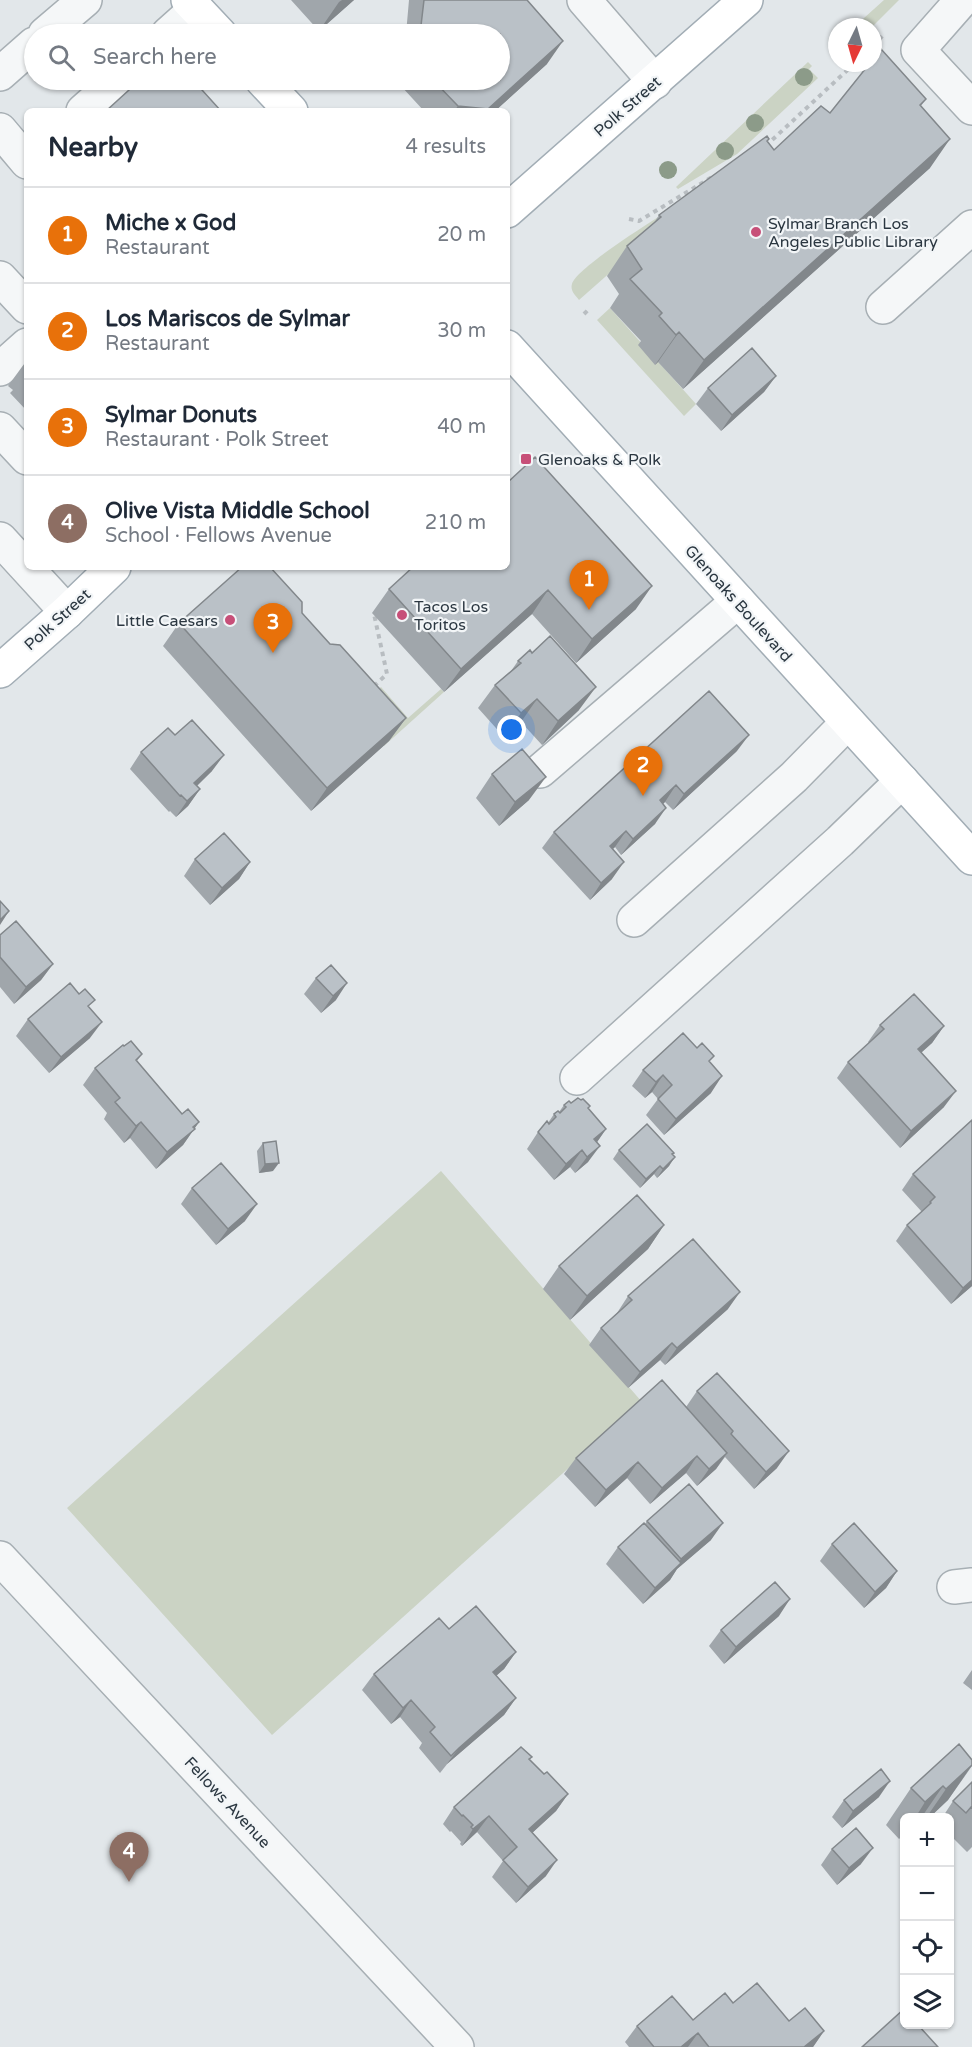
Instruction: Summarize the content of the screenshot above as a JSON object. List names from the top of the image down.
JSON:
{
  "streets": {
    "main road": ["Polk Street", "Glenoaks Boulevard"],
    "street": ["Fellows Avenue"]
  },
  "places": {
    "other": ["Sylmar Branch Los Angeles Public Library", "Tacos Los Toritos", "Little Caesars"],
    "transit": ["Glenoaks & Polk"]
  },
  "north": "bottom",
  "page": {
    "search": "Search here",
    "heading": ["Nearby", "4 results"],
    "list": [
      {
        "mark": "1",
        "name": "Miche x God",
        "note": "Restaurant",
        "value": "20 m"
      },
      {
        "mark": "2",
        "name": "Los Mariscos de Sylmar",
        "note": "Restaurant",
        "value": "30 m"
      },
      {
        "mark": "3",
        "name": "Sylmar Donuts",
        "note": "Restaurant · Polk Street",
        "value": "40 m"
      },
      {
        "mark": "4",
        "name": "Olive Vista Middle School",
        "note": "School · Fellows Avenue",
        "value": "210 m"
      }
    ],
    "pins": [
      "1",
      "3",
      "2",
      "4"
    ],
    "map_buttons": ["+", "−"]
  }
}
